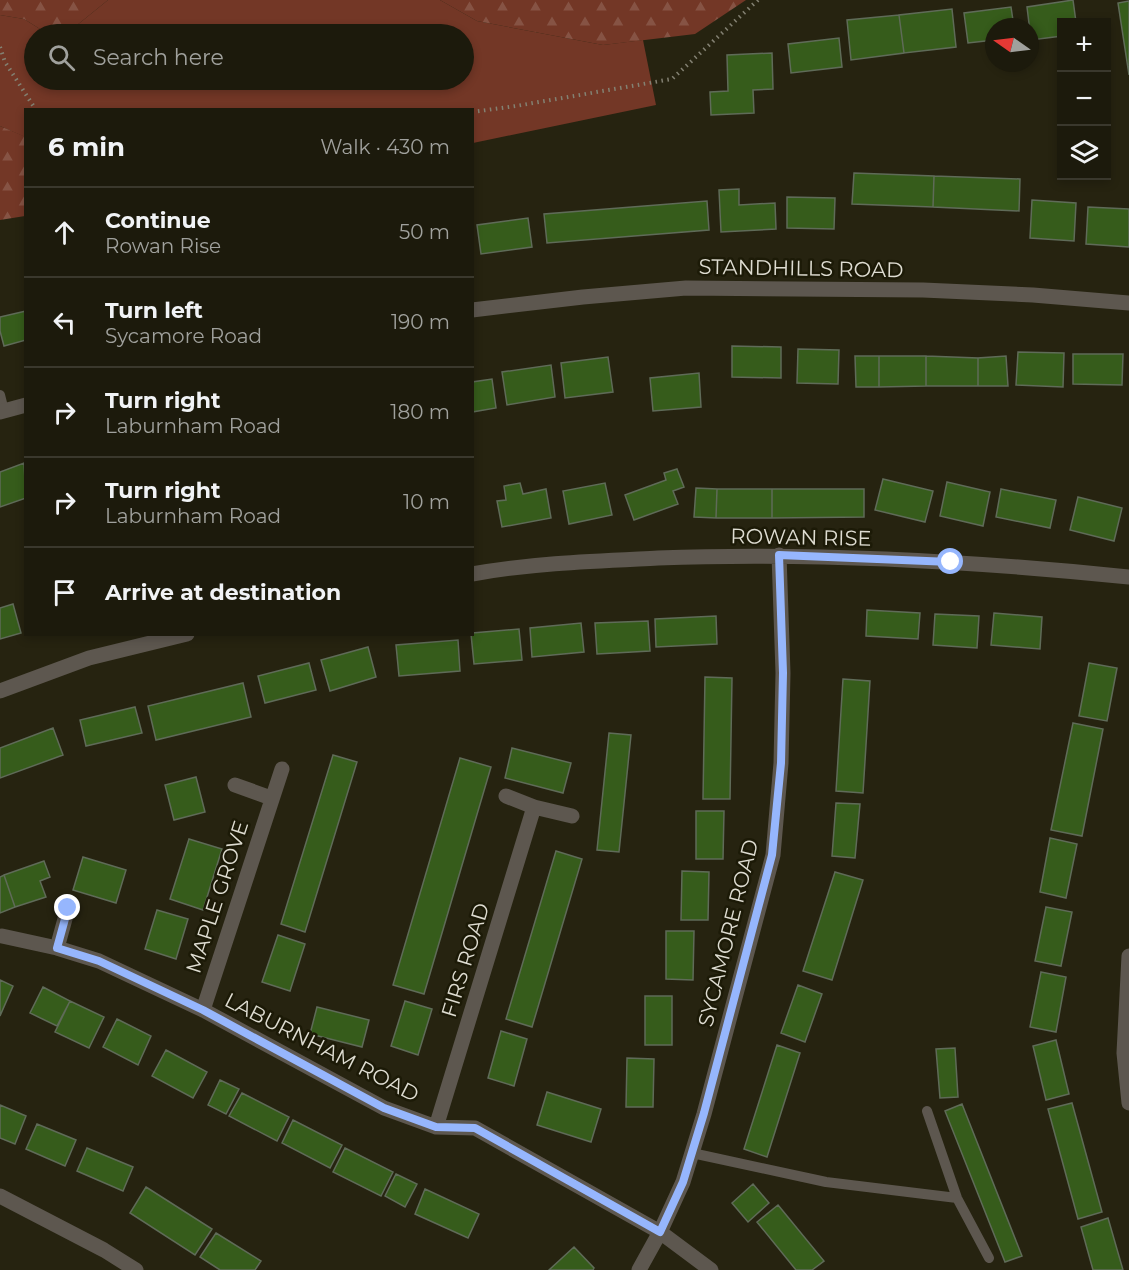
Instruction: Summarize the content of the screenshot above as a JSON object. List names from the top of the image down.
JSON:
{
  "streets": {
    "street": [
      "STANDHILLS ROAD",
      "ROWAN RISE",
      "MAPLE GROVE",
      "SYCAMORE ROAD",
      "FIRS ROAD",
      "LABURNHAM ROAD"
    ]
  },
  "crossings": [
    ["ROWAN RISE", "SYCAMORE ROAD"],
    ["MAPLE GROVE", "LABURNHAM ROAD"],
    ["SYCAMORE ROAD", "LABURNHAM ROAD"],
    ["FIRS ROAD", "LABURNHAM ROAD"]
  ],
  "north": "left",
  "page": {
    "map_buttons": ["+", "−"],
    "search": "Search here",
    "heading": ["6 min", "Walk · 430 m"],
    "list": [
      ["Continue", "Rowan Rise", "50 m"],
      ["Turn left", "Sycamore Road", "190 m"],
      ["Turn right", "Laburnham Road", "180 m"],
      ["Turn right", "Laburnham Road", "10 m"],
      "Arrive at destination"
    ]
  }
}
